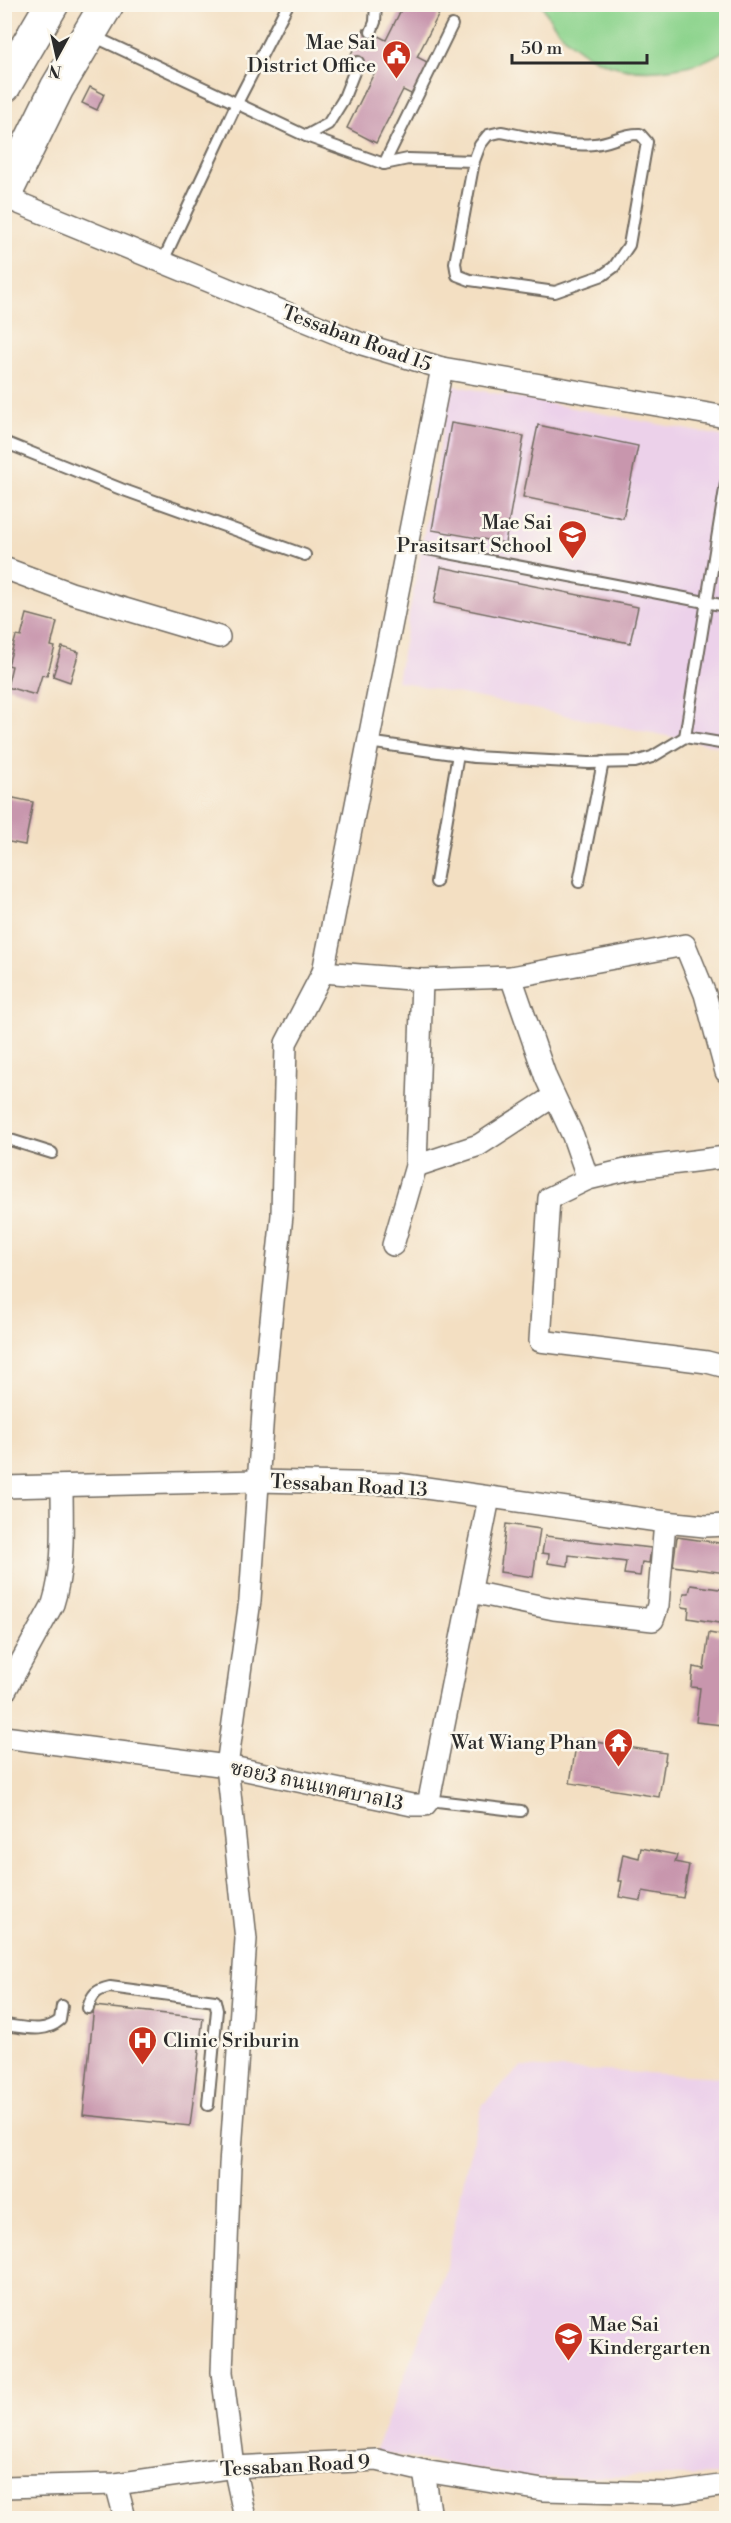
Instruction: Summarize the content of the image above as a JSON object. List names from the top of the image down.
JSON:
{
  "streets": {
    "street": [
      "Tessaban Road 15",
      "Tessaban Road 13",
      "ซอย3 ถนนเทศบาล13",
      "Tessaban Road 9"
    ]
  },
  "crossings": [
    ["Tessaban Road 13", "ซอย3 ถนนเทศบาล13"]
  ],
  "places": {
    "public building": ["Mae Sai District Office"],
    "school or university": ["Mae Sai Prasitsart School", "Mae Sai Kindergarten"],
    "temple": ["Wat Wiang Phan"],
    "hospital": ["Clinic Sriburin"]
  },
  "scale_bar": "50 m",
  "north": "bottom"
}
